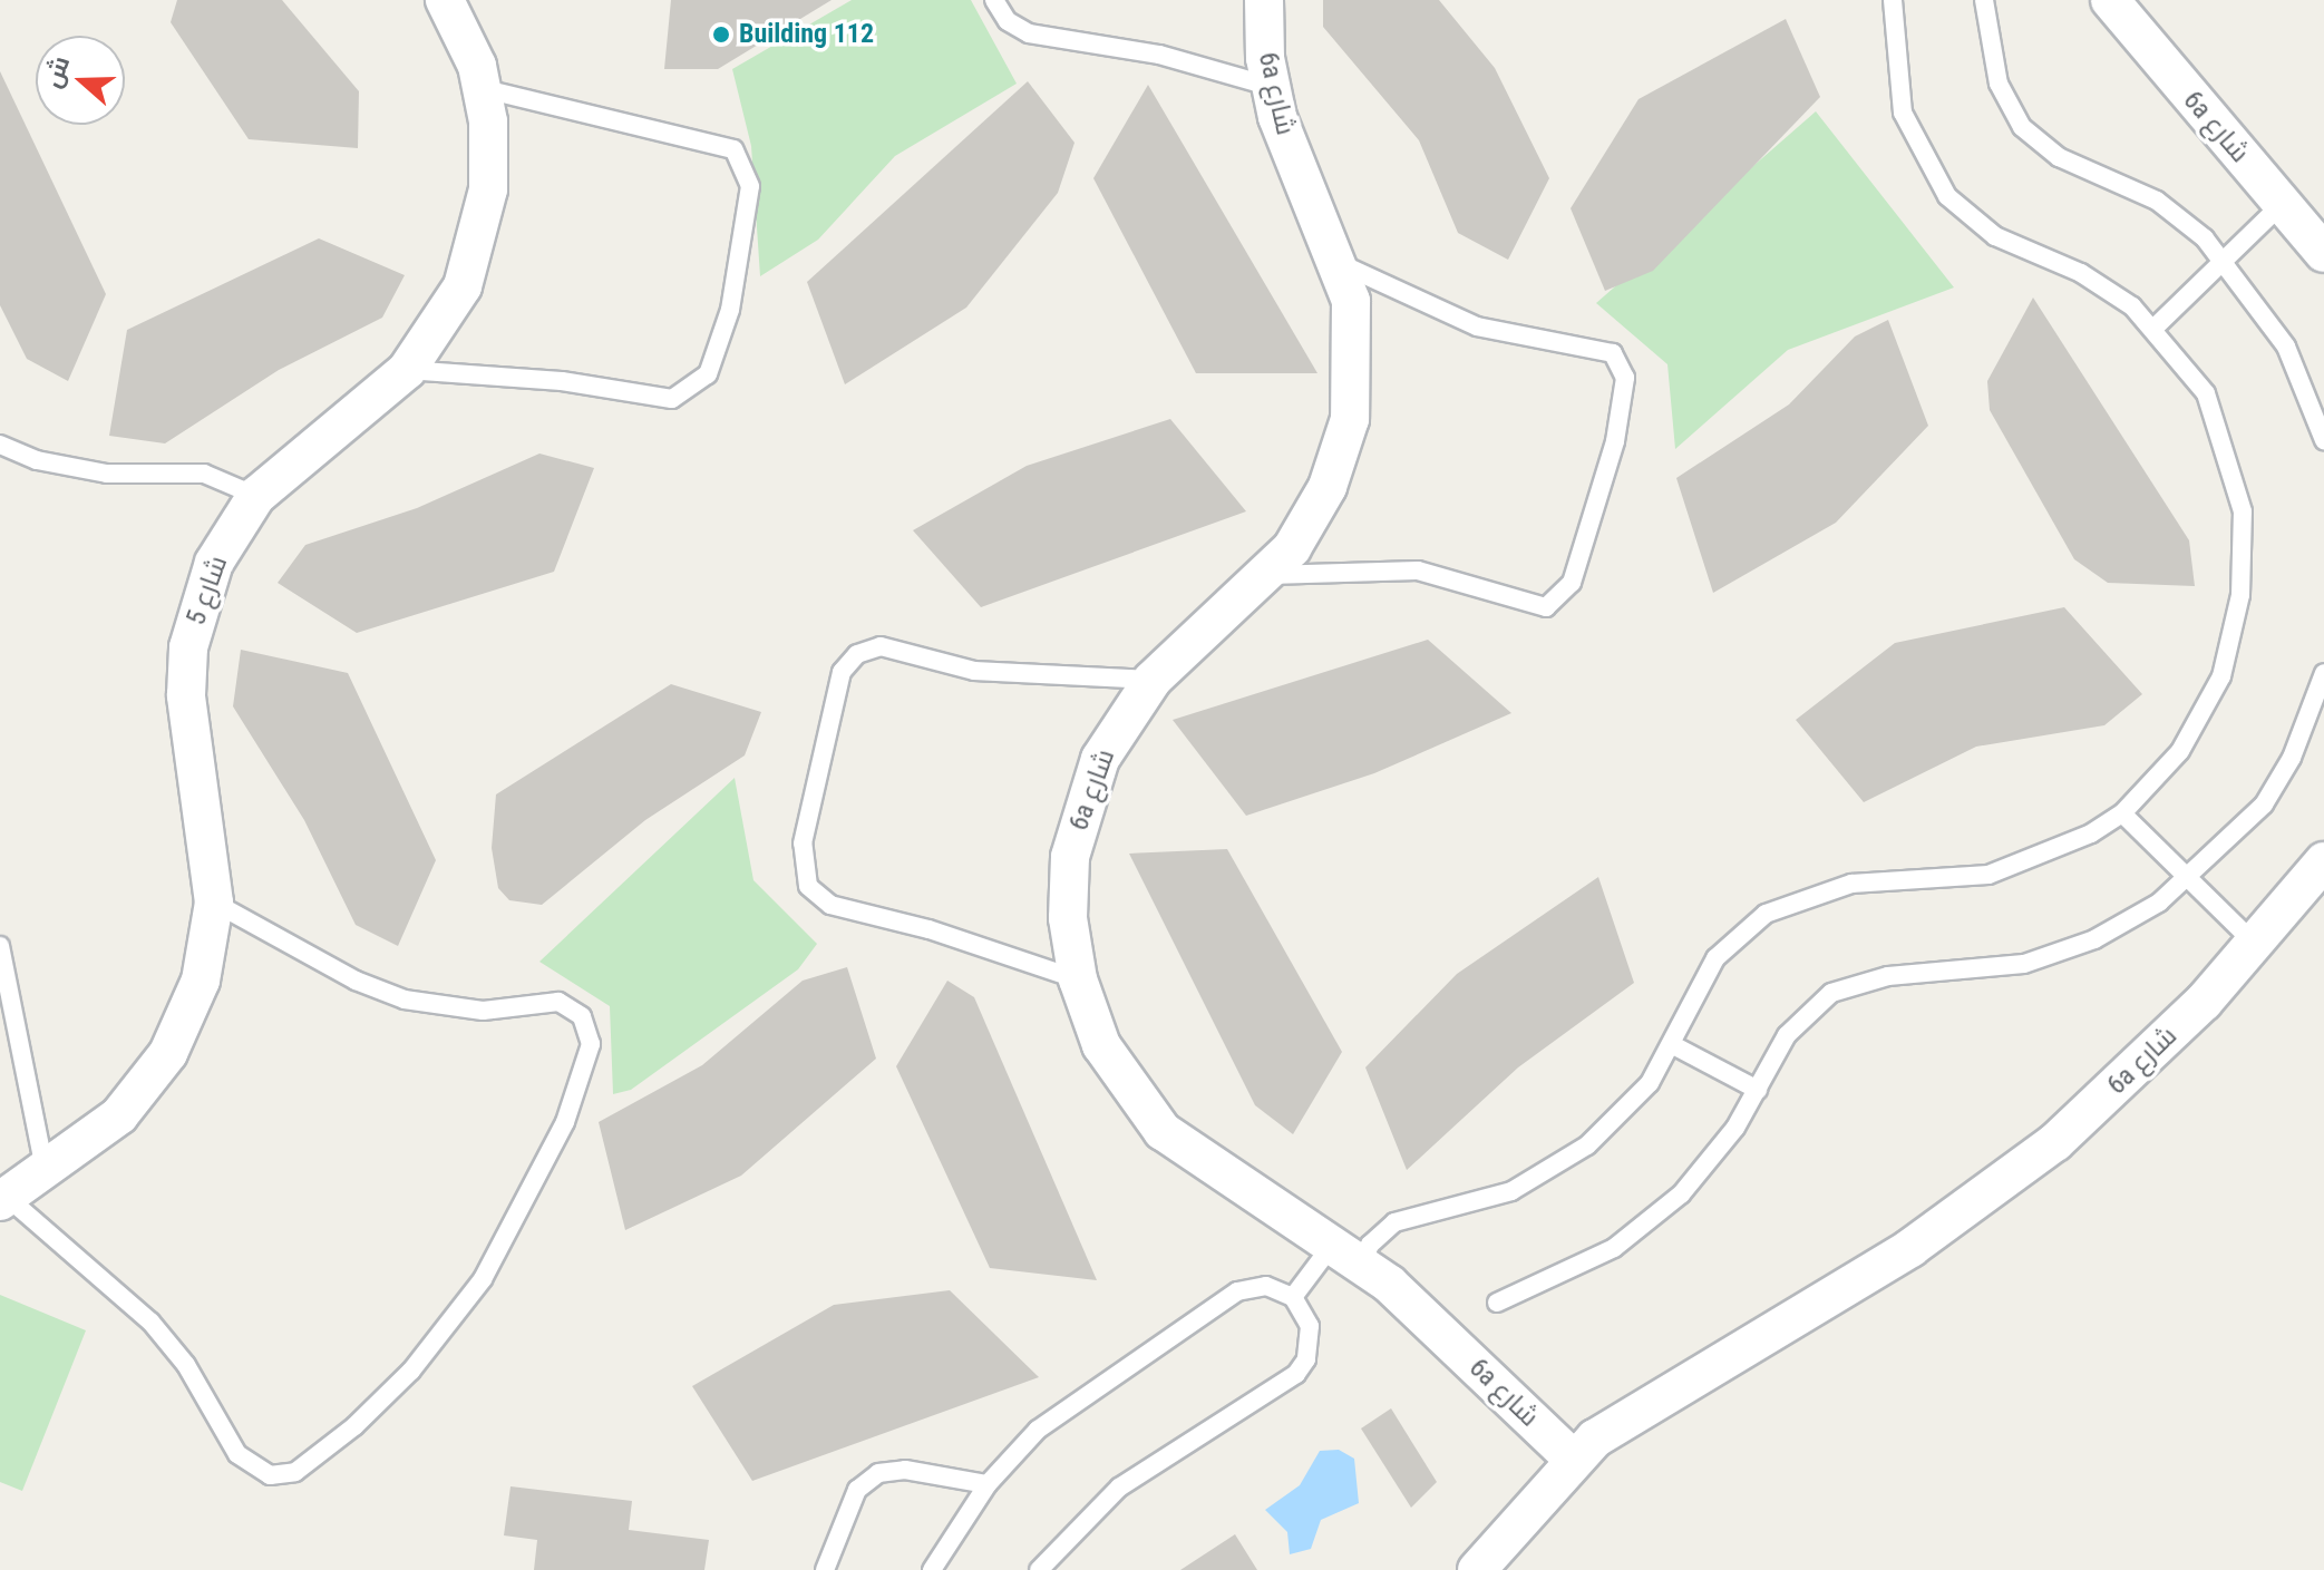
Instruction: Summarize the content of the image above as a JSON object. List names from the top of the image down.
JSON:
{
  "streets": {
    "street": ["6a شارع", "شارع 5"]
  },
  "places": ["Building 112"],
  "north": "left"
}
